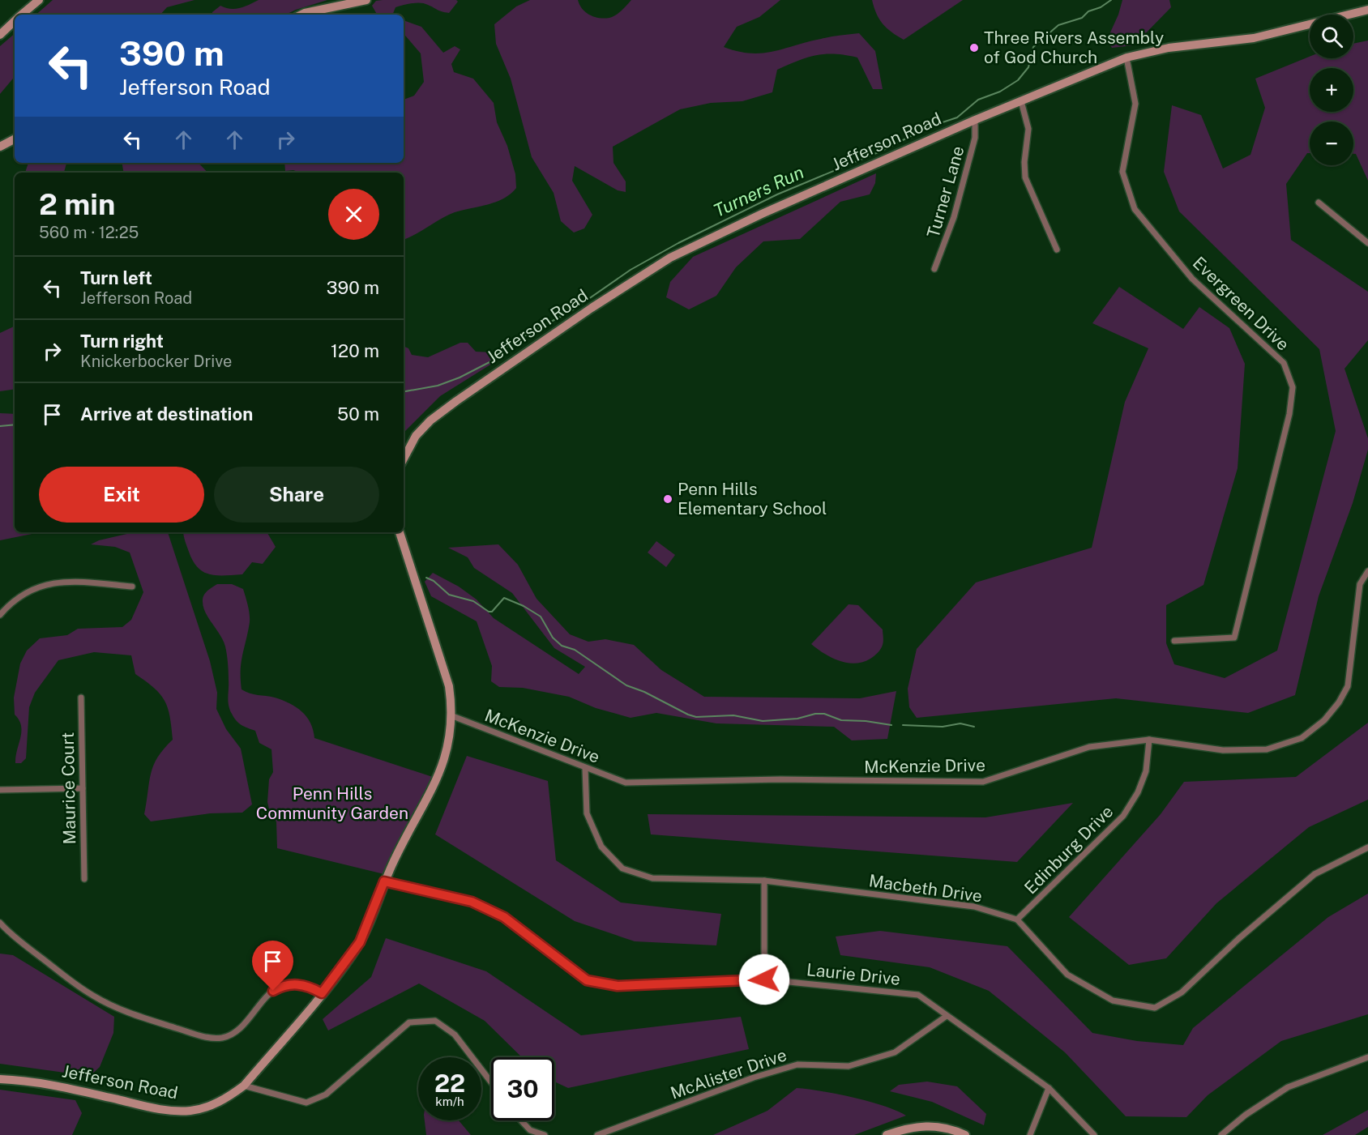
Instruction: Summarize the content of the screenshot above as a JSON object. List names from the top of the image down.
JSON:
{
  "streets": {
    "street": [
      "Jefferson Road",
      "Turner Lane",
      "Evergreen Drive",
      "McKenzie Drive",
      "Maurice Court",
      "Edinburg Drive",
      "Macbeth Drive",
      "Laurie Drive",
      "McAlister Drive"
    ]
  },
  "crossings": [
    ["Jefferson Road", "Turner Lane"],
    ["Jefferson Road", "Evergreen Drive"],
    ["Jefferson Road", "McKenzie Drive"],
    ["Jefferson Road", "Laurie Drive"],
    ["McKenzie Drive", "Edinburg Drive"],
    ["McKenzie Drive", "Macbeth Drive"],
    ["Edinburg Drive", "Macbeth Drive"],
    ["Laurie Drive", "McAlister Drive"]
  ],
  "water": ["Turners Run"],
  "parks": ["Penn Hills Community Garden"],
  "places": ["Three Rivers Assembly of God Church", "Penn Hills Elementary School"],
  "page": {
    "map_buttons": ["+", "−"],
    "turn": ["390 m", "Jefferson Road"],
    "heading": ["2 min", "560 m · 12:25"],
    "list": [
      {
        "name": "Turn left",
        "note": "Jefferson Road",
        "value": "390 m"
      },
      {
        "name": "Turn right",
        "note": "Knickerbocker Drive",
        "value": "120 m"
      },
      {
        "name": "Arrive at destination",
        "value": "50 m"
      }
    ],
    "buttons": ["Exit", "Share"],
    "speed": "22 km/h",
    "limit": "30"
  }
}
